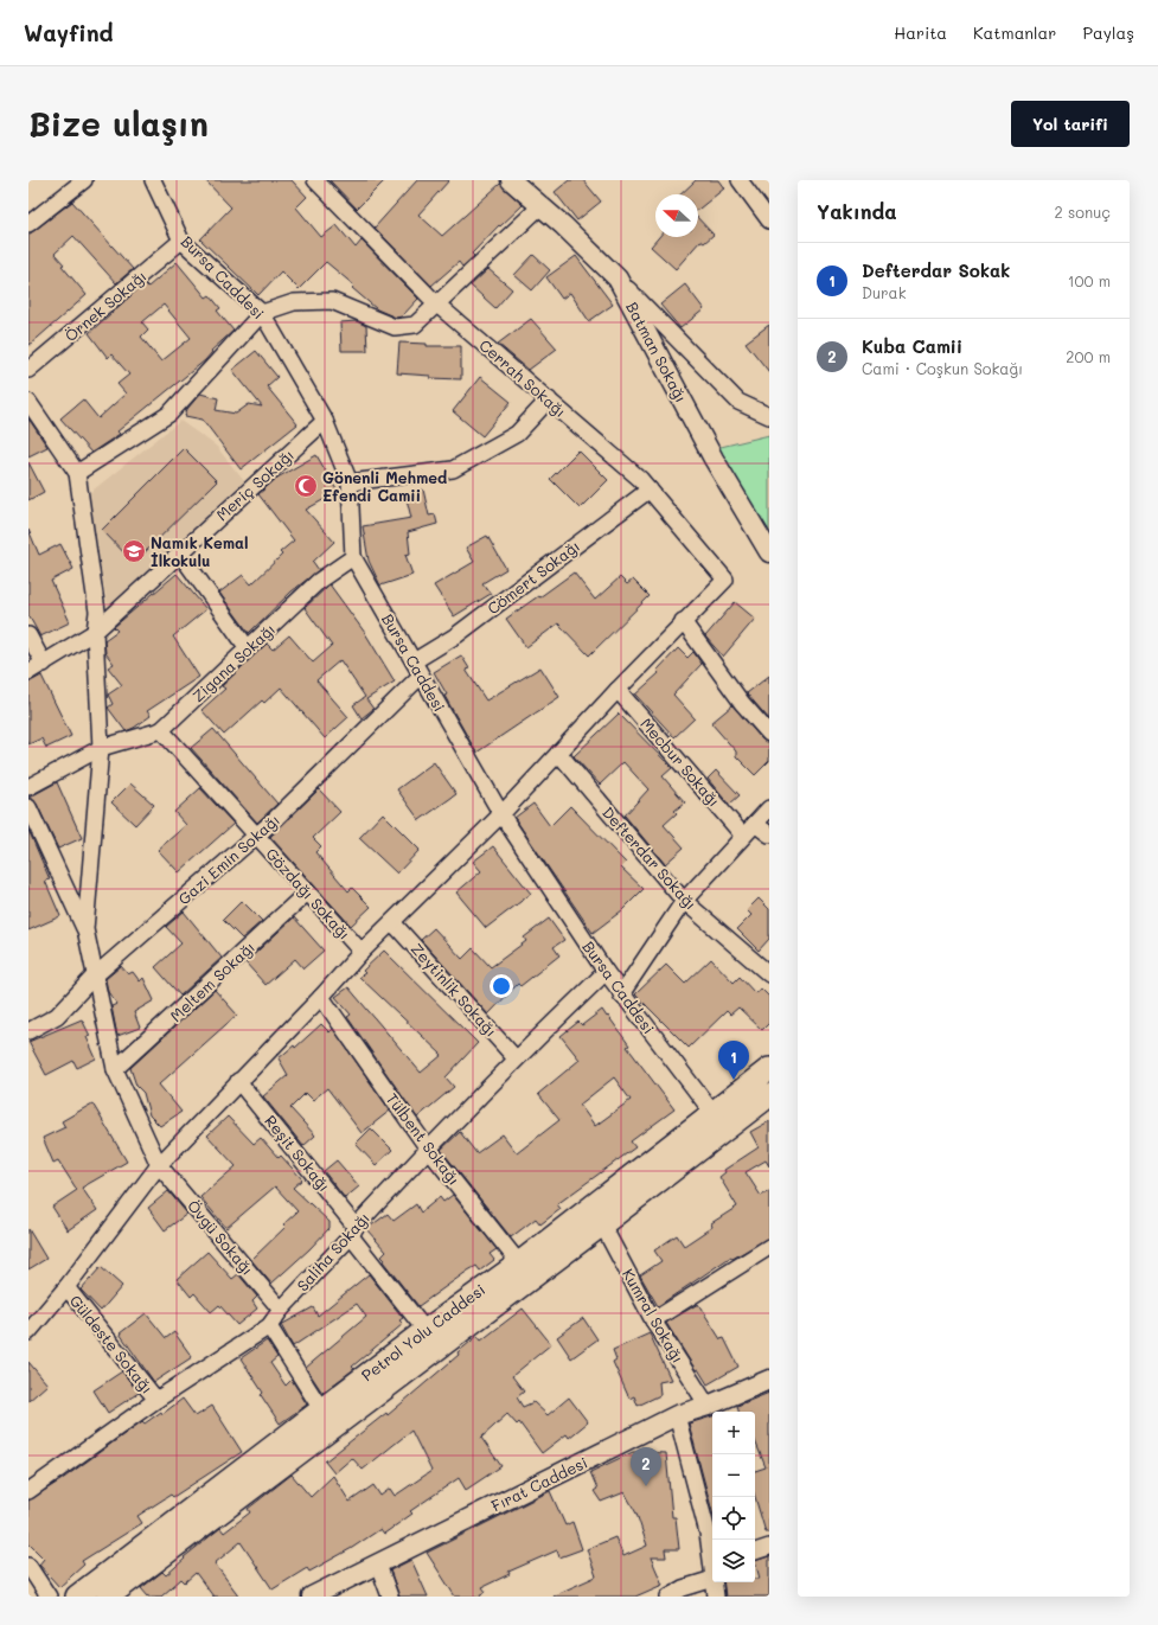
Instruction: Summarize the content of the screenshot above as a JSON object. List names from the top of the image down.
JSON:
{
  "streets": {
    "main road": ["Petrol Yolu Caddesi"],
    "street": [
      "Bursa Caddesi",
      "Örnek Sokağı",
      "Batman Sokağı",
      "Cerrah Sokağı",
      "Meriç Sokağı",
      "Cömert Sokağı",
      "Zigana Sokağı",
      "Mecbur Sokağı",
      "Defterdar Sokağı",
      "Gazi Emin Sokağı",
      "Gözdağı Sokağı",
      "Meltem Sokağı",
      "Zeytinlik Sokağı",
      "Tülbent Sokağı",
      "Reşit Sokağı",
      "Övgü Sokağı",
      "Saliha Sokağı",
      "Kumral Sokağı",
      "Güldeste Sokağı",
      "Fırat Caddesi"
    ]
  },
  "crossings": [
    ["Bursa Caddesi", "Örnek Sokağı"],
    ["Bursa Caddesi", "Meriç Sokağı"],
    ["Bursa Caddesi", "Cömert Sokağı"],
    ["Bursa Caddesi", "Zigana Sokağı"],
    ["Bursa Caddesi", "Gazi Emin Sokağı"],
    ["Bursa Caddesi", "Saliha Sokağı"],
    ["Bursa Caddesi", "Petrol Yolu Caddesi"],
    ["Cerrah Sokağı", "Cömert Sokağı"],
    ["Cömert Sokağı", "Gazi Emin Sokağı"],
    ["Zigana Sokağı", "Gözdağı Sokağı"],
    ["Gazi Emin Sokağı", "Gözdağı Sokağı"],
    ["Gazi Emin Sokağı", "Övgü Sokağı"],
    ["Gözdağı Sokağı", "Meltem Sokağı"],
    ["Meltem Sokağı", "Övgü Sokağı"],
    ["Zeytinlik Sokağı", "Saliha Sokağı"],
    ["Tülbent Sokağı", "Saliha Sokağı"],
    ["Tülbent Sokağı", "Petrol Yolu Caddesi"],
    ["Reşit Sokağı", "Saliha Sokağı"],
    ["Reşit Sokağı", "Petrol Yolu Caddesi"],
    ["Övgü Sokağı", "Saliha Sokağı"],
    ["Saliha Sokağı", "Güldeste Sokağı"],
    ["Kumral Sokağı", "Petrol Yolu Caddesi"],
    ["Kumral Sokağı", "Fırat Caddesi"]
  ],
  "places": {
    "mosque": ["Gönenli Mehmed Efendi Camii"],
    "school or university": ["Namık Kemal İlkokulu"]
  },
  "north": "left",
  "page": {
    "header": "Wayfind",
    "nav": ["Harita", "Katmanlar", "Paylaş"],
    "buttons": "Yol tarifi",
    "title": "Bize ulaşın",
    "heading": ["Yakında", "2 sonuç"],
    "list": [
      {
        "mark": "1",
        "name": "Defterdar Sokak",
        "note": "Durak",
        "value": "100 m"
      },
      {
        "mark": "2",
        "name": "Kuba Camii",
        "note": "Cami · Coşkun Sokağı",
        "value": "200 m"
      }
    ],
    "pins": ["1", "2"],
    "map_buttons": ["+", "−"]
  }
}
